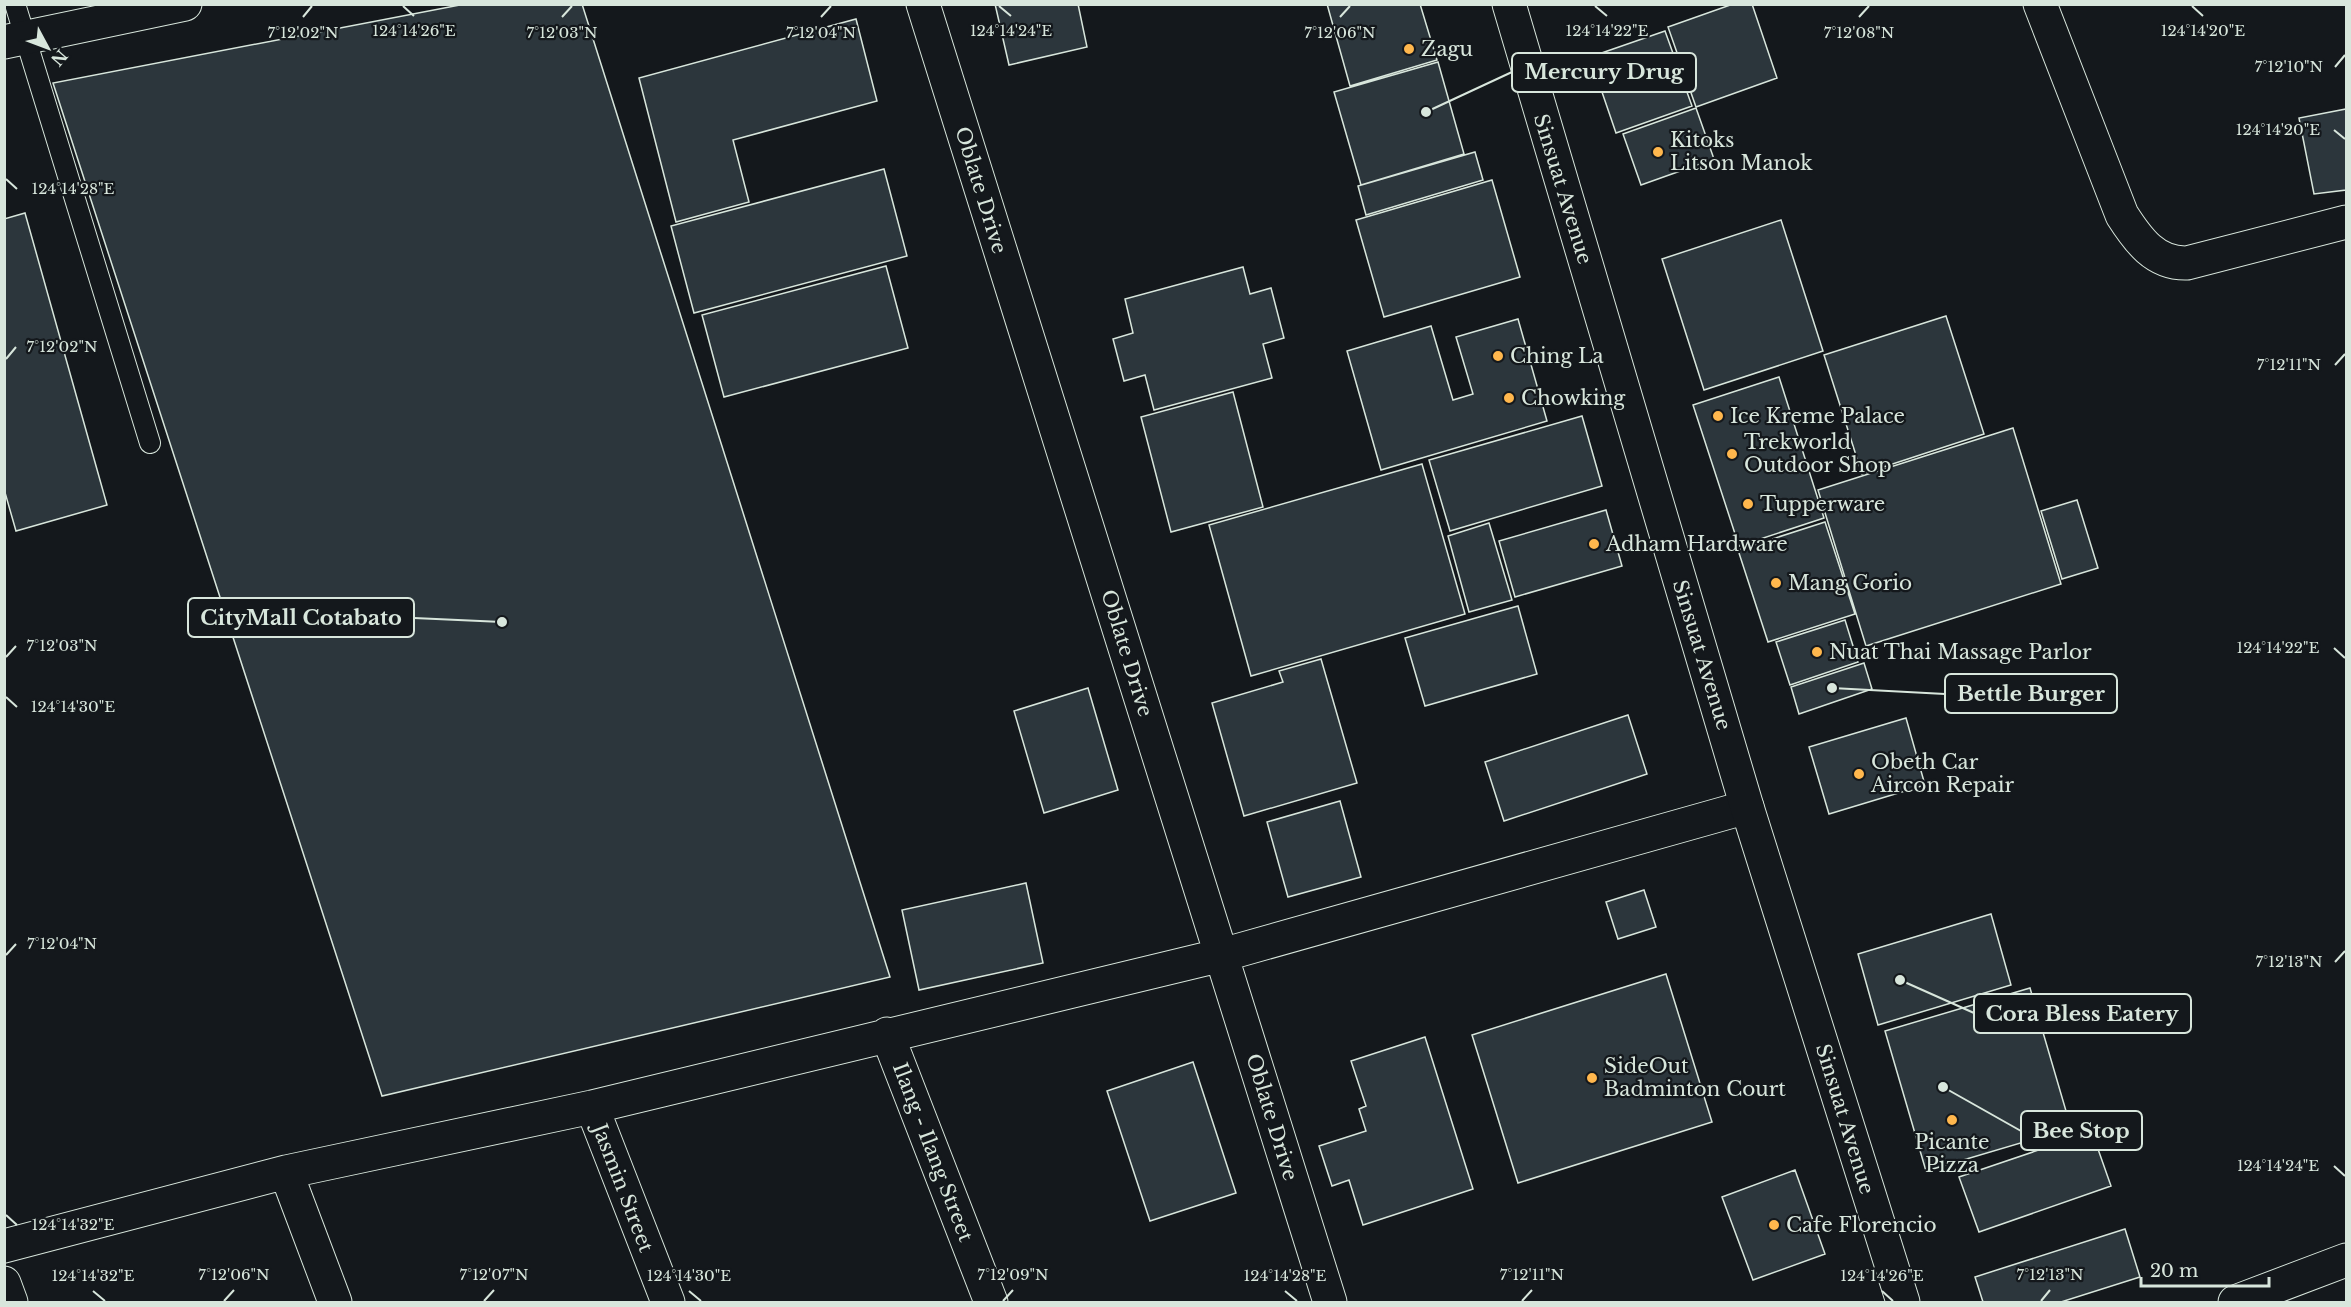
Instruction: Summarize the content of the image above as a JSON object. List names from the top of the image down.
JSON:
{
  "streets": {
    "street": [
      "Sinsuat Avenue",
      "Oblate Drive",
      "Ilang - Ilang Street",
      "Jasmin Street"
    ]
  },
  "places": [
    "Zagu",
    "Mercury Drug",
    "Kitoks Litson Manok",
    "Ching La",
    "Chowking",
    "Ice Kreme Palace",
    "Trekworld Outdoor Shop",
    "Tupperware",
    "Adham Hardware",
    "Mang Gorio",
    "CityMall Cotabato",
    "Nuat Thai Massage Parlor",
    "Bettle Burger",
    "Obeth Car Aircon Repair",
    "Cora Bless Eatery",
    "SideOut Badminton Court",
    "Bee Stop",
    "Picante Pizza",
    "Cafe Florencio"
  ],
  "scale_bar": "20 m",
  "north": "bottom right",
  "coordinates": [
    "124°14'26\"E",
    "124°14'24\"E",
    "124°14'22\"E",
    "124°14'20\"E",
    "7°12'02\"N",
    "7°12'06\"N",
    "7°12'08\"N",
    "7°12'03\"N",
    "7°12'04\"N",
    "7°12'10\"N",
    "124°14'28\"E",
    "7°12'11\"N",
    "124°14'30\"E",
    "7°12'13\"N",
    "124°14'32\"E",
    "7°12'07\"N",
    "7°12'09\"N"
  ]
}
